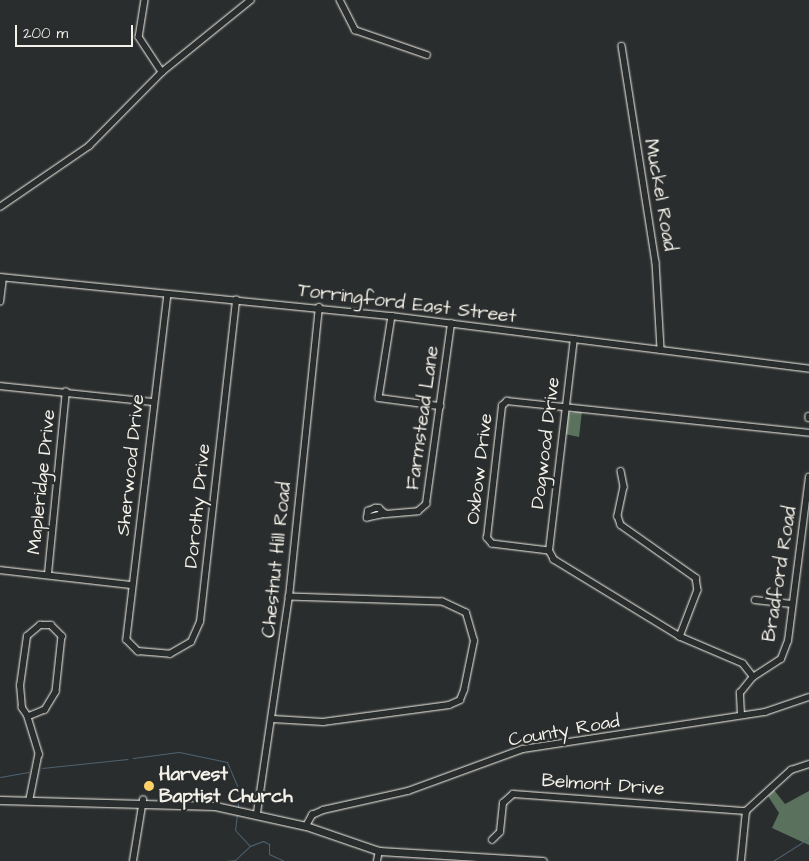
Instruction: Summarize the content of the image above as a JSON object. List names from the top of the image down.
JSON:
{
  "streets": {
    "street": [
      "Muckel Road",
      "Torringford East Street",
      "Farmstead Lane",
      "Dogwood Drive",
      "Sherwood Drive",
      "Oxbow Drive",
      "Mapleridge Drive",
      "Dorothy Drive",
      "Chestnut Hill Road",
      "Bradford Road",
      "County Road",
      "Belmont Drive"
    ]
  },
  "crossings": [
    ["Muckel Road", "Torringford East Street"],
    ["Torringford East Street", "Farmstead Lane"],
    ["Torringford East Street", "Dogwood Drive"],
    ["Torringford East Street", "Sherwood Drive"],
    ["Torringford East Street", "Dorothy Drive"],
    ["Torringford East Street", "Chestnut Hill Road"],
    ["Dogwood Drive", "Oxbow Drive"],
    ["Sherwood Drive", "Dorothy Drive"],
    ["Bradford Road", "County Road"]
  ],
  "places": ["Harvest Baptist Church"],
  "scale_bar": "200 m"
}
